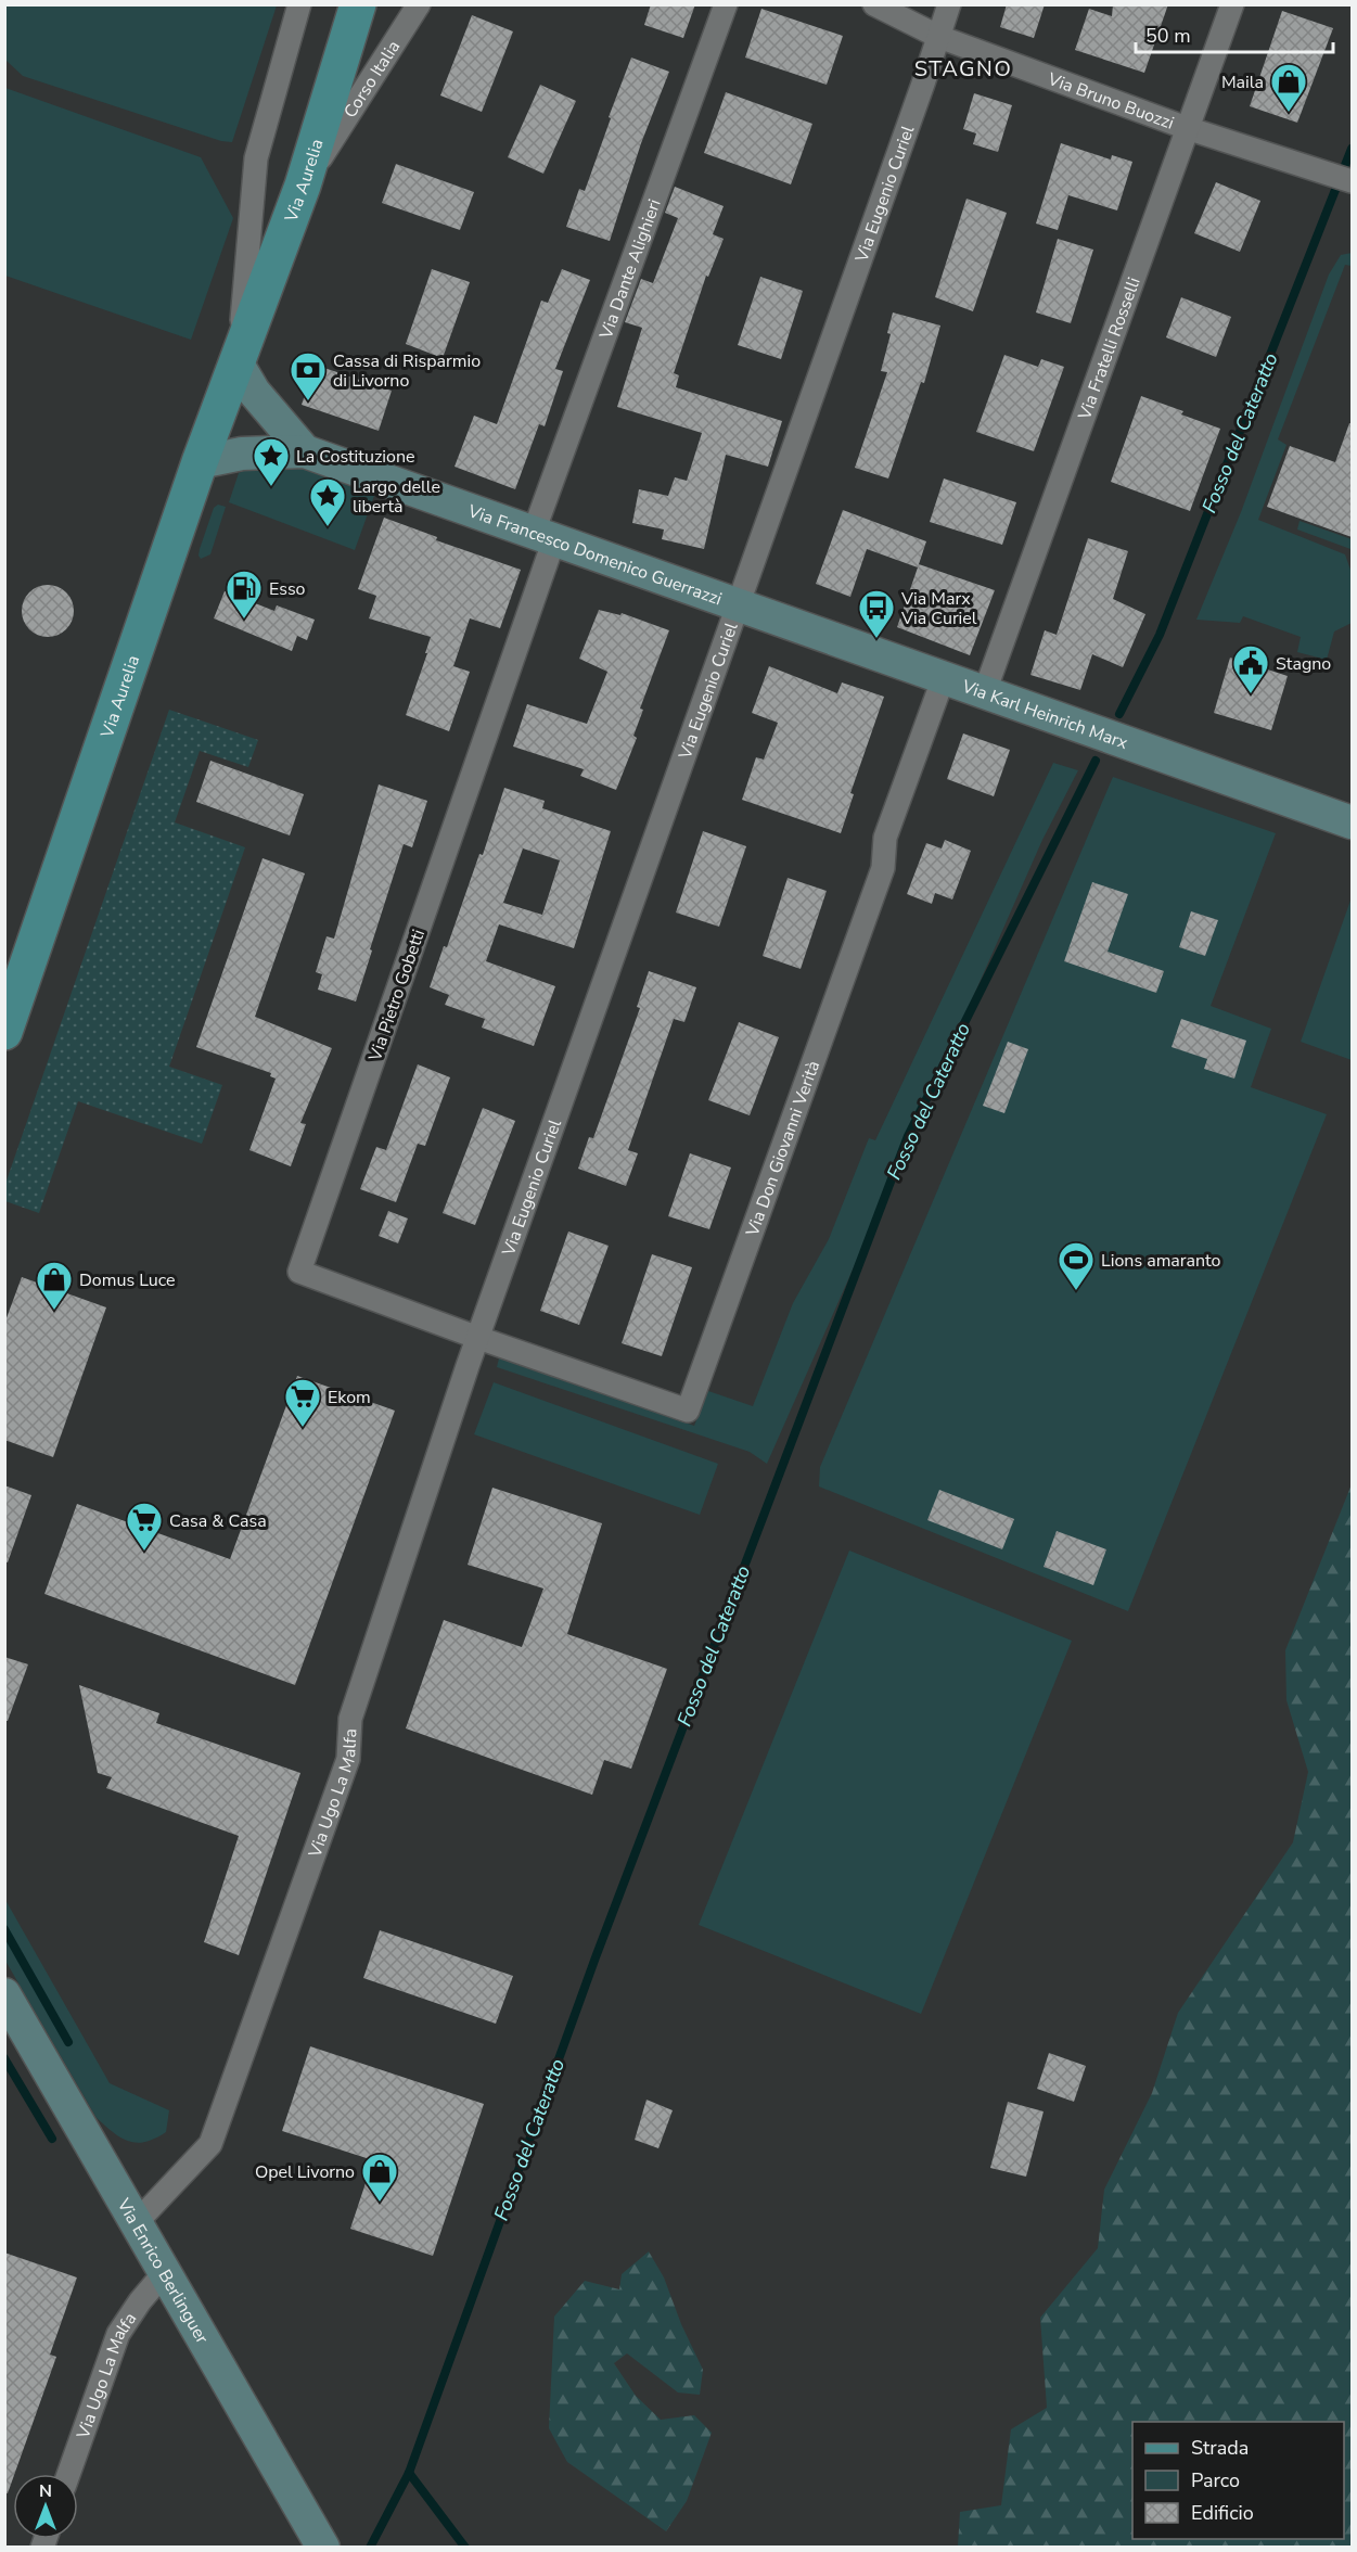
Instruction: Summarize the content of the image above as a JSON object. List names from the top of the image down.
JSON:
{
  "streets": {
    "main road": ["Via Aurelia"],
    "street": [
      "Corso Italia",
      "Via Bruno Buozzi",
      "Via Eugenio Curiel",
      "Via Dante Alighieri",
      "Via Fratelli Rosselli",
      "Via Francesco Domenico Guerrazzi",
      "Via Karl Heinrich Marx",
      "Via Pietro Gobetti",
      "Via Don Giovanni Verità",
      "Via Ugo La Malfa",
      "Via Enrico Berlinguer"
    ]
  },
  "crossings": [
    ["Corso Italia", "Via Aurelia"],
    ["Via Bruno Buozzi", "Via Eugenio Curiel"],
    ["Via Bruno Buozzi", "Via Fratelli Rosselli"],
    ["Via Aurelia", "Via Francesco Domenico Guerrazzi"],
    ["Via Eugenio Curiel", "Via Francesco Domenico Guerrazzi"],
    ["Via Eugenio Curiel", "Via Karl Heinrich Marx"],
    ["Via Eugenio Curiel", "Via Pietro Gobetti"],
    ["Via Eugenio Curiel", "Via Don Giovanni Verità"],
    ["Via Eugenio Curiel", "Via Ugo La Malfa"],
    ["Via Dante Alighieri", "Via Francesco Domenico Guerrazzi"],
    ["Via Dante Alighieri", "Via Pietro Gobetti"],
    ["Via Fratelli Rosselli", "Via Karl Heinrich Marx"],
    ["Via Francesco Domenico Guerrazzi", "Via Karl Heinrich Marx"],
    ["Via Francesco Domenico Guerrazzi", "Via Pietro Gobetti"],
    ["Via Karl Heinrich Marx", "Via Don Giovanni Verità"],
    ["Via Pietro Gobetti", "Via Don Giovanni Verità"],
    ["Via Pietro Gobetti", "Via Ugo La Malfa"],
    ["Via Don Giovanni Verità", "Via Ugo La Malfa"],
    ["Via Ugo La Malfa", "Via Enrico Berlinguer"]
  ],
  "districts": ["STAGNO"],
  "water": ["Fosso del Cateratto"],
  "places": {
    "shop": ["Maila", "Domus Luce", "Opel Livorno"],
    "bank": ["Cassa di Risparmio di Livorno"],
    "place": ["La Costituzione", "Largo delle libertà"],
    "fuel station": ["Esso"],
    "bus stop": ["Via Marx Via Curiel"],
    "public building": ["Stagno"],
    "sports": ["Lions amaranto"],
    "supermarket": ["Ekom", "Casa & Casa"]
  },
  "legend": ["Strada", "Parco", "Edificio"],
  "scale_bar": "50 m",
  "north": "top"
}
